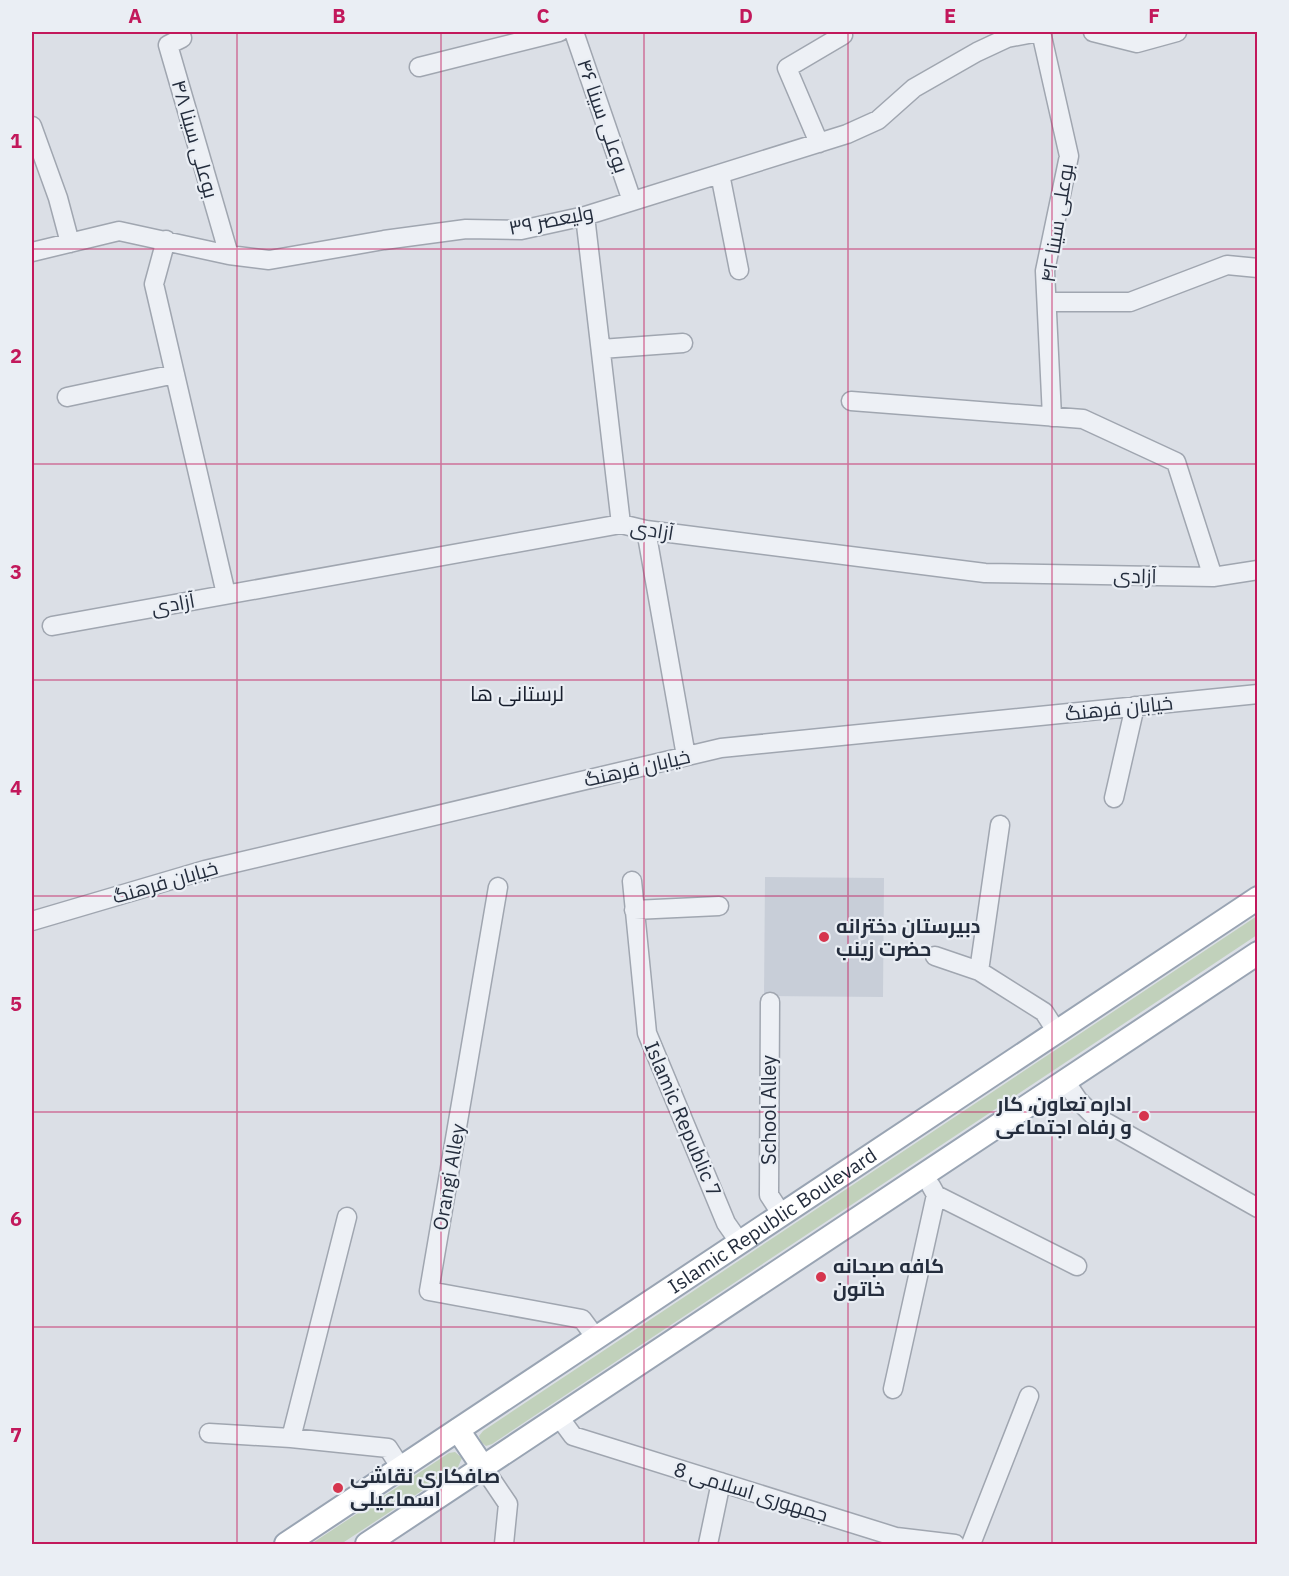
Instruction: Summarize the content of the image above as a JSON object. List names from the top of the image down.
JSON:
{
  "streets": {
    "main road": ["Islamic Republic Boulevard"],
    "street": [
      "بوعلی سینا ۴۶",
      "بوعلی سینا ۴۸",
      "ولیعصر ۳۹",
      "بوعلی سینا ۴۲",
      "آزادی",
      "خیابان فرهنگ",
      "School Alley",
      "Islamic Republic 7",
      "Orangi Alley",
      "جمهوری اسلامی 8"
    ]
  },
  "crossings": [
    ["بوعلی سینا ۴۶", "ولیعصر ۳۹"],
    ["بوعلی سینا ۴۸", "ولیعصر ۳۹"],
    ["ولیعصر ۳۹", "بوعلی سینا ۴۲"],
    ["School Alley", "Islamic Republic Boulevard"],
    ["Islamic Republic 7", "Islamic Republic Boulevard"],
    ["Orangi Alley", "Islamic Republic Boulevard"]
  ],
  "districts": ["لرستانی ها"],
  "places": [
    "دبیرستان دخترانه حضرت زینب",
    "اداره تعاون، کار و رفاه اجتماعی",
    "کافه صبحانه خاتون",
    "صافکاری نقاشی اسماعیلی"
  ],
  "grid": {
    "columns": [
      "A",
      "B",
      "C",
      "D",
      "E",
      "F"
    ],
    "rows": [
      "1",
      "2",
      "3",
      "4",
      "5",
      "6",
      "7"
    ]
  }
}
